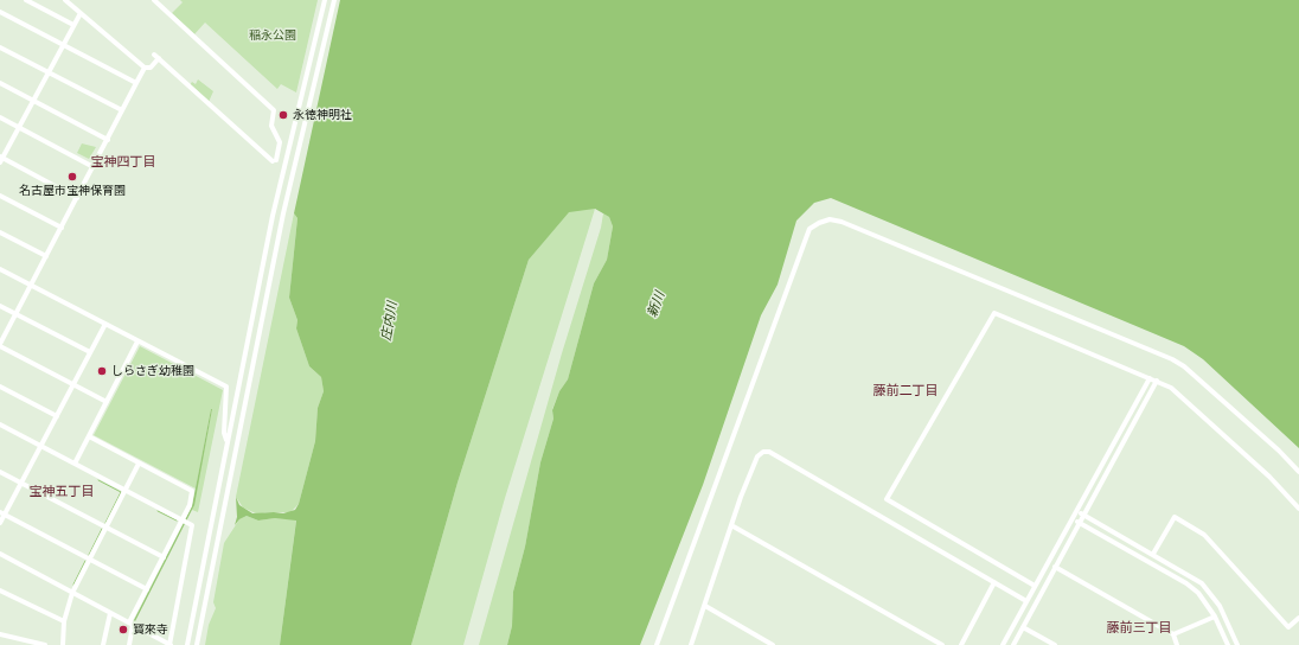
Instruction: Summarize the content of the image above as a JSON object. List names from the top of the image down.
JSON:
{
  "districts": [
    "宝神四丁目",
    "藤前二丁目",
    "宝神五丁目",
    "藤前三丁目"
  ],
  "water": ["新川", "庄内川"],
  "parks": ["稲永公園"],
  "places": [
    "永徳神明社",
    "名古屋市宝神保育園",
    "しらさぎ幼稚園",
    "寳來寺"
  ]
}
